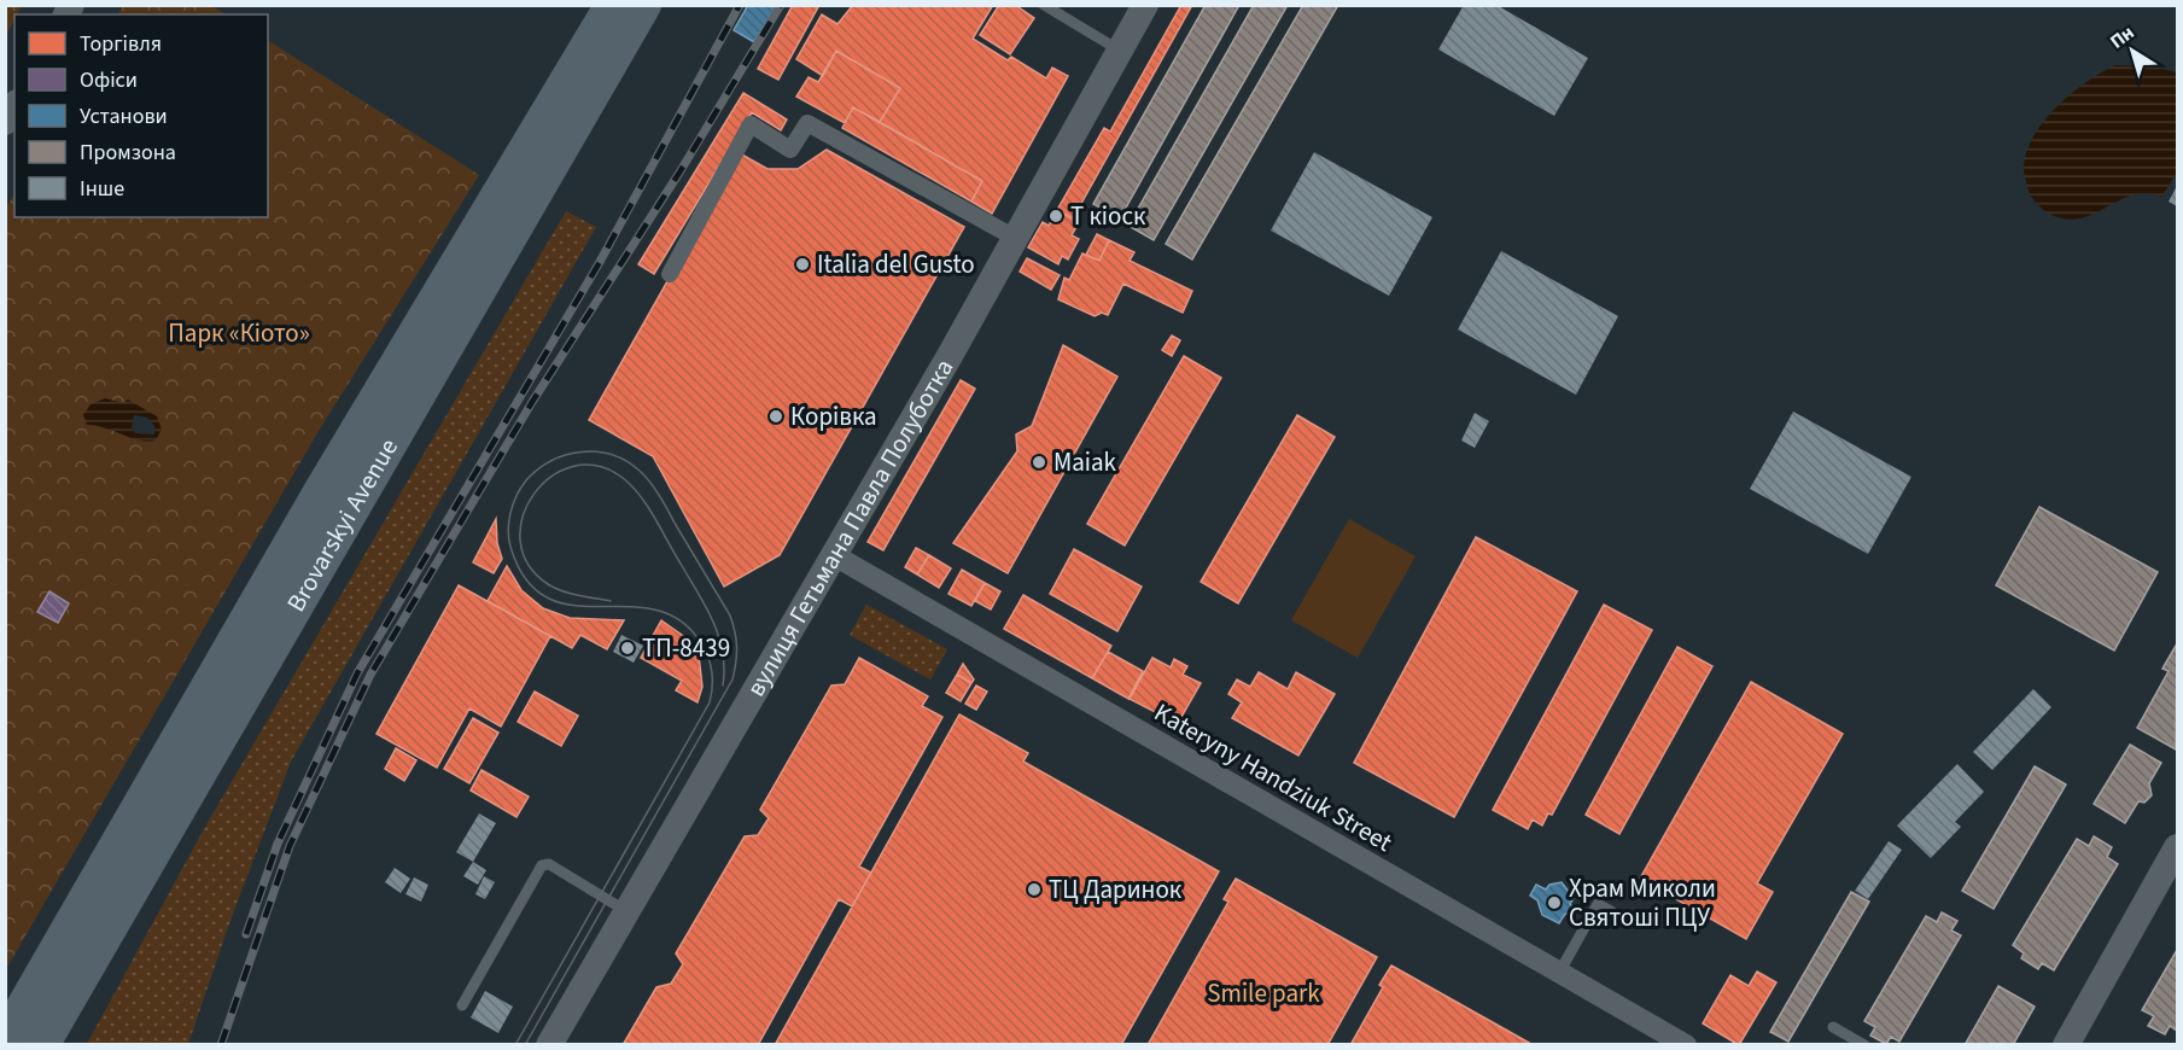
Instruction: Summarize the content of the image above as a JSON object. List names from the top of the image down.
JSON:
{
  "streets": {
    "highway": ["Brovarskyi Avenue"],
    "street": ["вулиця Гетьмана Павла Полуботка", "Kateryny Handziuk Street"]
  },
  "crossings": [
    ["вулиця Гетьмана Павла Полуботка", "Kateryny Handziuk Street"]
  ],
  "parks": ["Парк «Кіото»", "Smile park"],
  "places": [
    "Т кіоск",
    "Italia del Gusto",
    "Корівка",
    "Maiak",
    "ТП-8439",
    "ТЦ Даринок",
    "Храм Миколи Святоші ПЦУ"
  ],
  "legend": [
    "Торгівля",
    "Офіси",
    "Установи",
    "Промзона",
    "Інше"
  ],
  "north": "top left"
}
